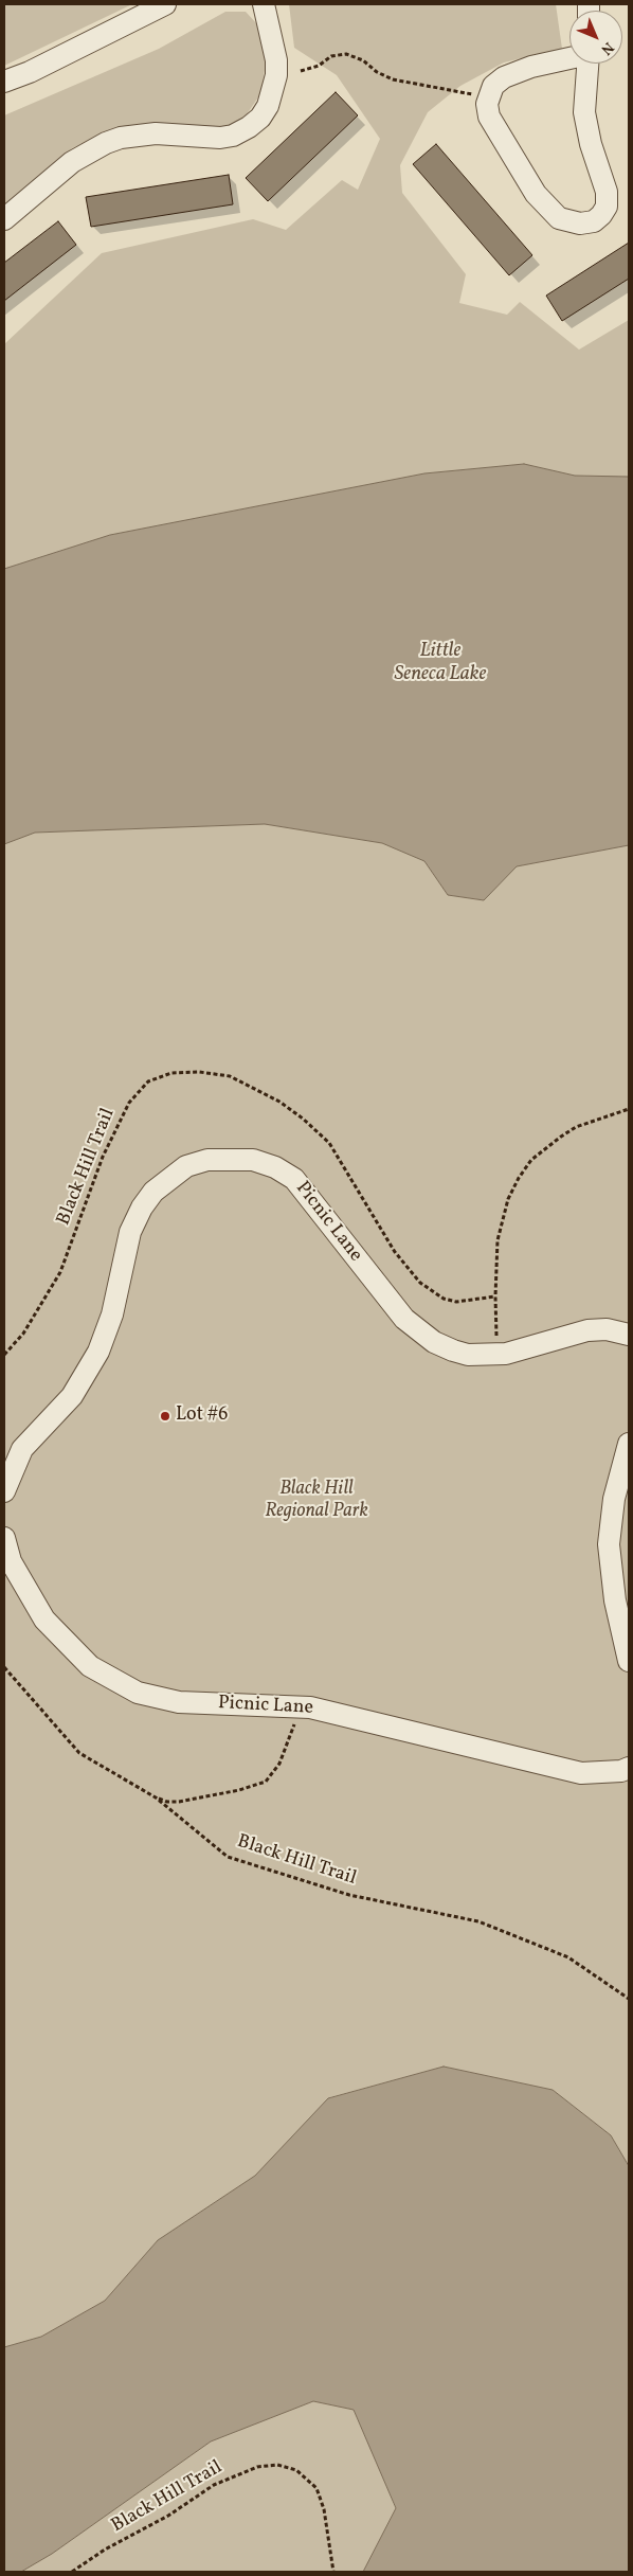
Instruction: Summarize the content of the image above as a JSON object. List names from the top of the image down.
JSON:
{
  "streets": {
    "street": ["Picnic Lane"],
    "path": ["Black Hill Trail"]
  },
  "water": ["Little Seneca Lake"],
  "parks": ["Black Hill Regional Park"],
  "places": ["Lot #6"],
  "north": "bottom right"
}
